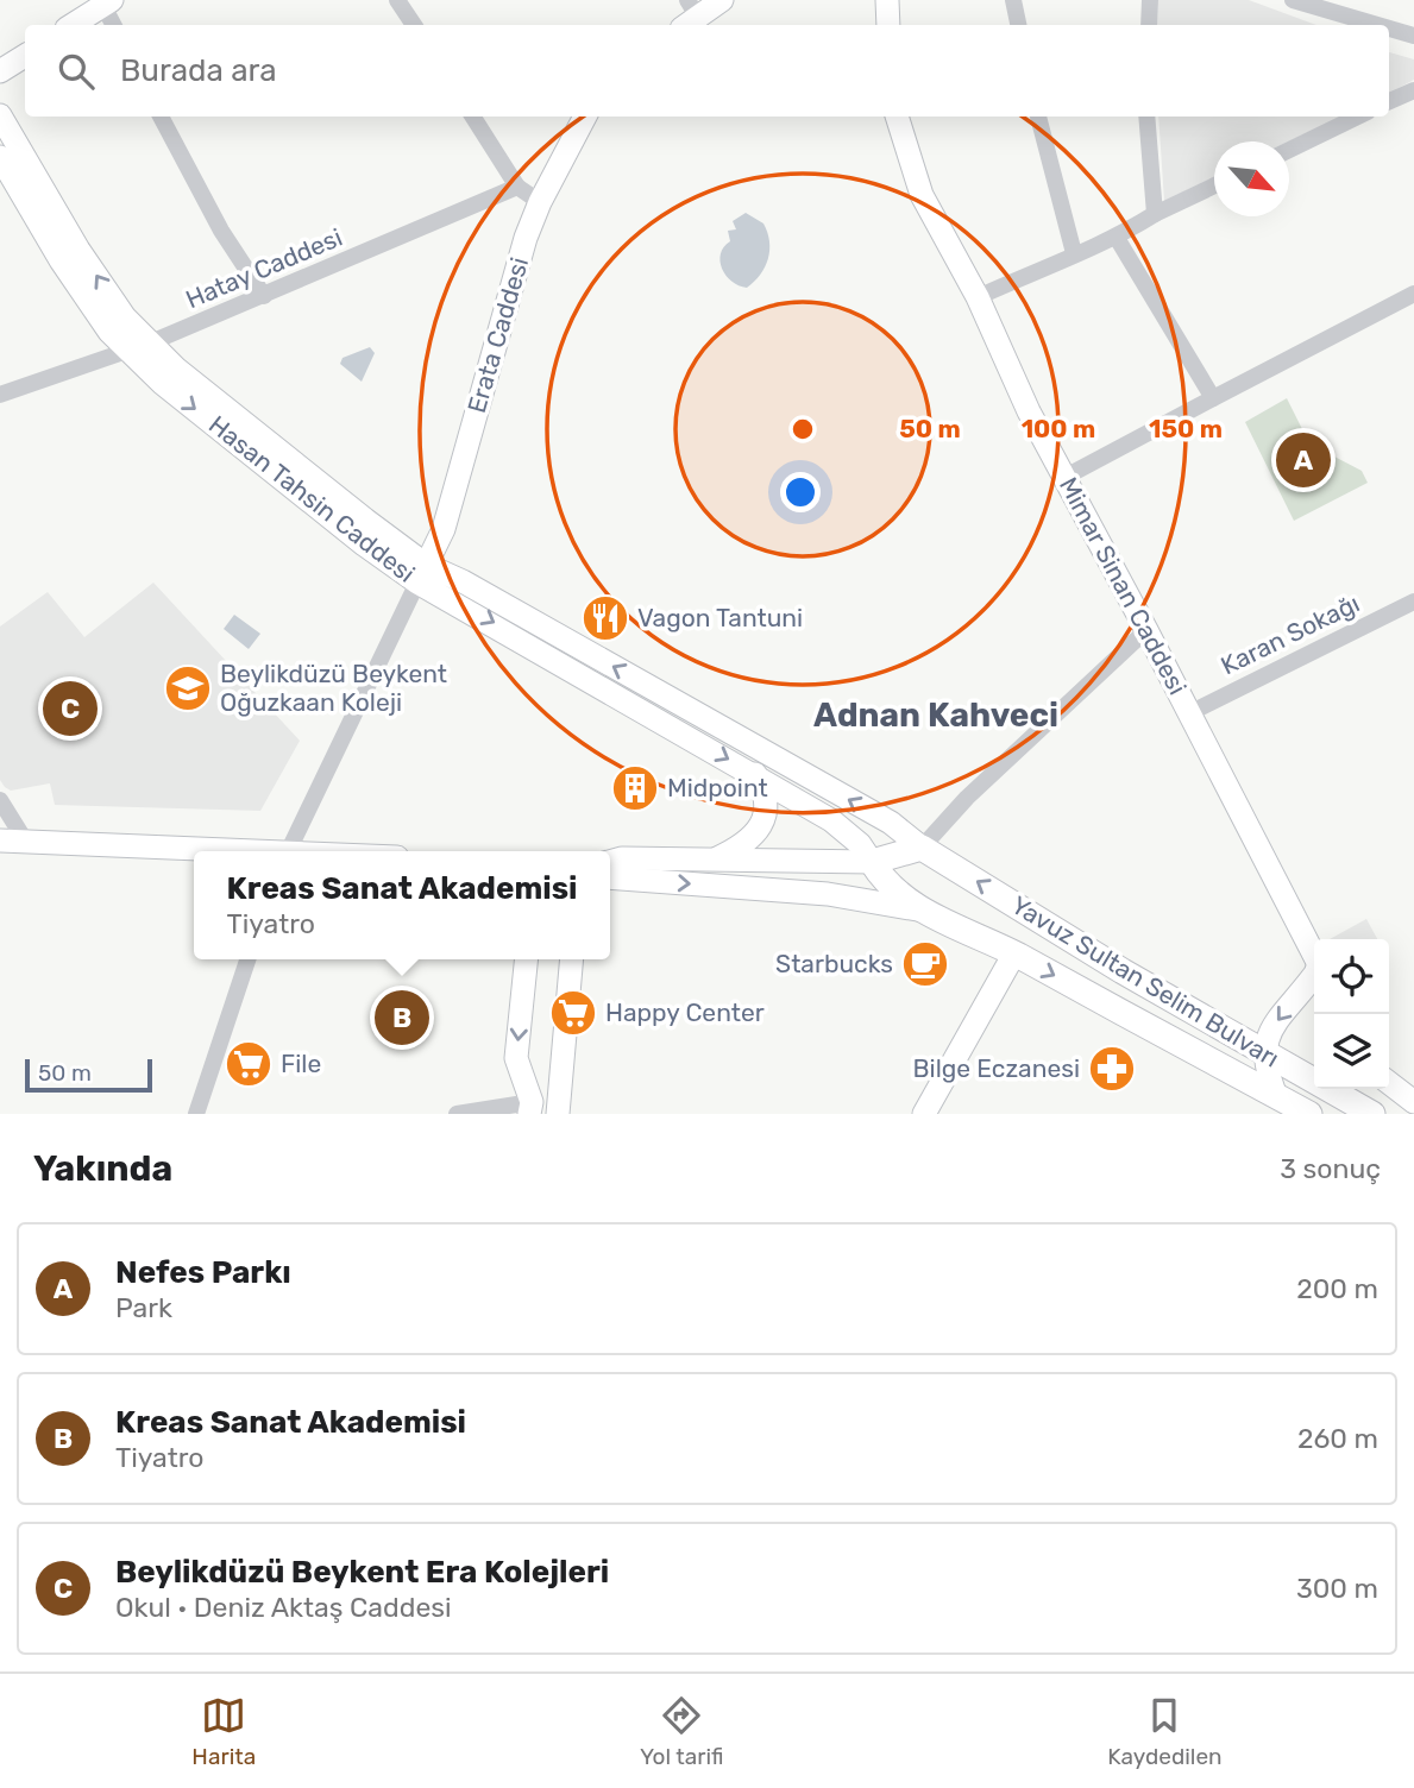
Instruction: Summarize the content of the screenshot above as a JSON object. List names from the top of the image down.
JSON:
{
  "streets": {
    "main road": ["Yavuz Sultan Selim Bulvarı"],
    "street": [
      "Hatay Caddesi",
      "Erata Caddesi",
      "Hasan Tahsin Caddesi",
      "Mimar Sinan Caddesi",
      "Karan Sokağı"
    ]
  },
  "crossings": [
    ["Hatay Caddesi", "Hasan Tahsin Caddesi"],
    ["Erata Caddesi", "Hasan Tahsin Caddesi"],
    ["Hasan Tahsin Caddesi", "Yavuz Sultan Selim Bulvarı"],
    ["Mimar Sinan Caddesi", "Karan Sokağı"]
  ],
  "districts": ["Adnan Kahveci"],
  "places": {
    "restaurant": ["Vagon Tantuni"],
    "school or university": ["Beylikdüzü Beykent Oğuzkaan Koleji"],
    "building": ["Midpoint"],
    "cafe": ["Starbucks"],
    "supermarket": ["Happy Center", "File"],
    "pharmacy": ["Bilge Eczanesi"]
  },
  "scale_bar": "50 m",
  "north": "bottom right",
  "page": {
    "search": "Burada ara",
    "pins": ["A", "C", "B"],
    "popup": ["Kreas Sanat Akademisi", "Tiyatro"],
    "scale": "50 m",
    "heading": ["Yakında", "3 sonuç"],
    "list": [
      {
        "mark": "A",
        "name": "Nefes Parkı",
        "note": "Park",
        "value": "200 m"
      },
      {
        "mark": "B",
        "name": "Kreas Sanat Akademisi",
        "note": "Tiyatro",
        "value": "260 m"
      },
      {
        "mark": "C",
        "name": "Beylikdüzü Beykent Era Kolejleri",
        "note": "Okul · Deniz Aktaş Caddesi",
        "value": "300 m"
      }
    ],
    "nav": ["Harita", "Yol tarifi", "Kaydedilen"]
  },
  "rings": ["50 m", "100 m", "150 m"]
}
